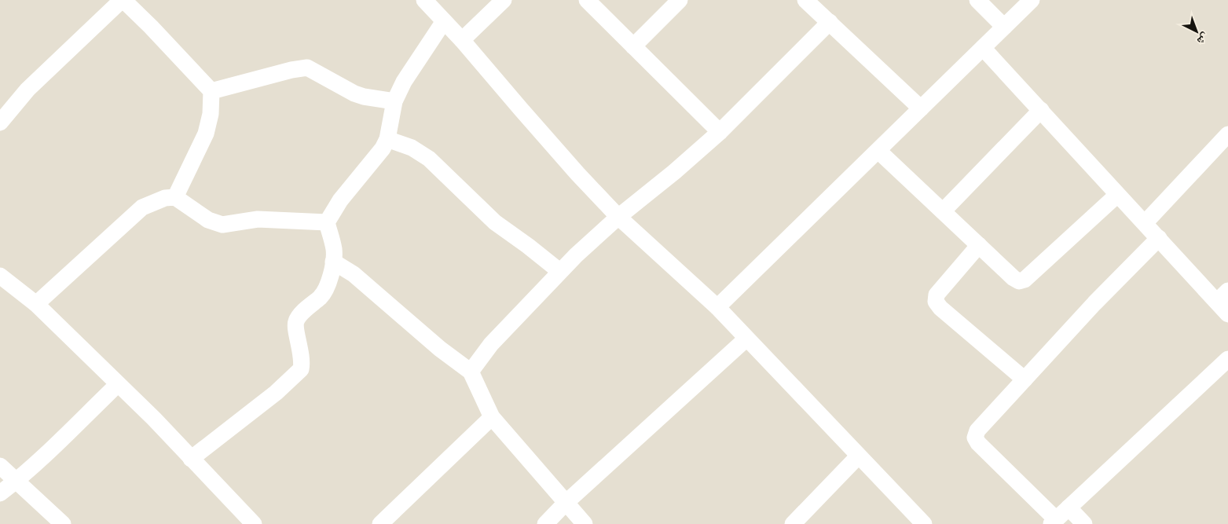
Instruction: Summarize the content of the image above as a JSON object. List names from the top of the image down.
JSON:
{
  "north": "bottom right"
}
